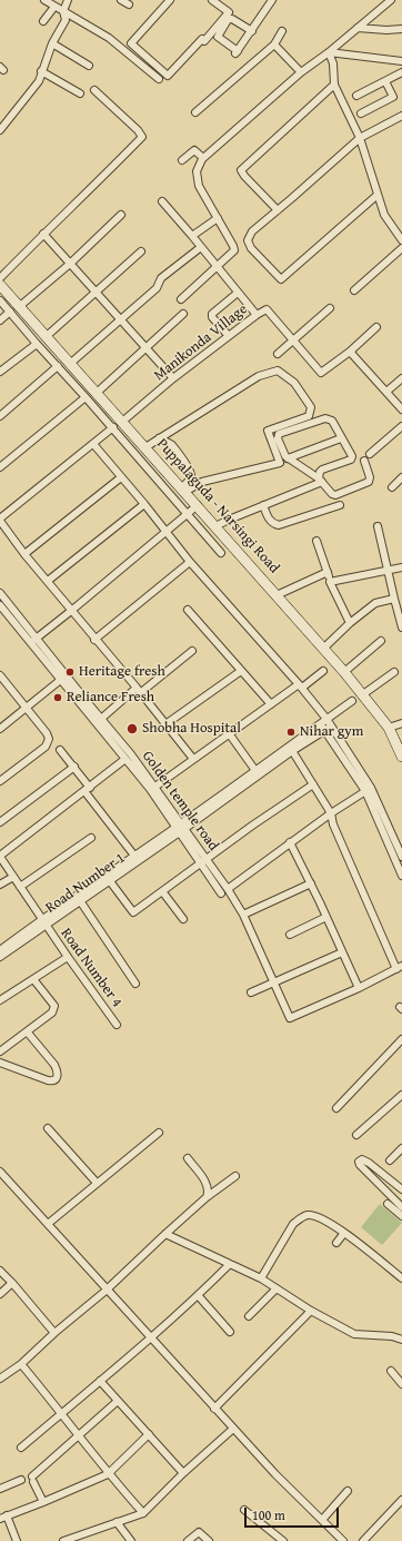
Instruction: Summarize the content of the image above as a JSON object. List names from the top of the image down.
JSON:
{
  "streets": {
    "street": [
      "Manikonda Village",
      "Puppalaguda - Narsingi Road",
      "Golden temple road",
      "Road Number 1",
      "Road Number 4"
    ]
  },
  "crossings": [
    ["Manikonda Village", "Puppalaguda - Narsingi Road"],
    ["Golden temple road", "Road Number 1"],
    ["Road Number 1", "Road Number 4"]
  ],
  "places": [
    "Heritage fresh",
    "Reliance Fresh",
    "Shobha Hospital",
    "Nihar gym"
  ],
  "scale_bar": "100 m"
}
